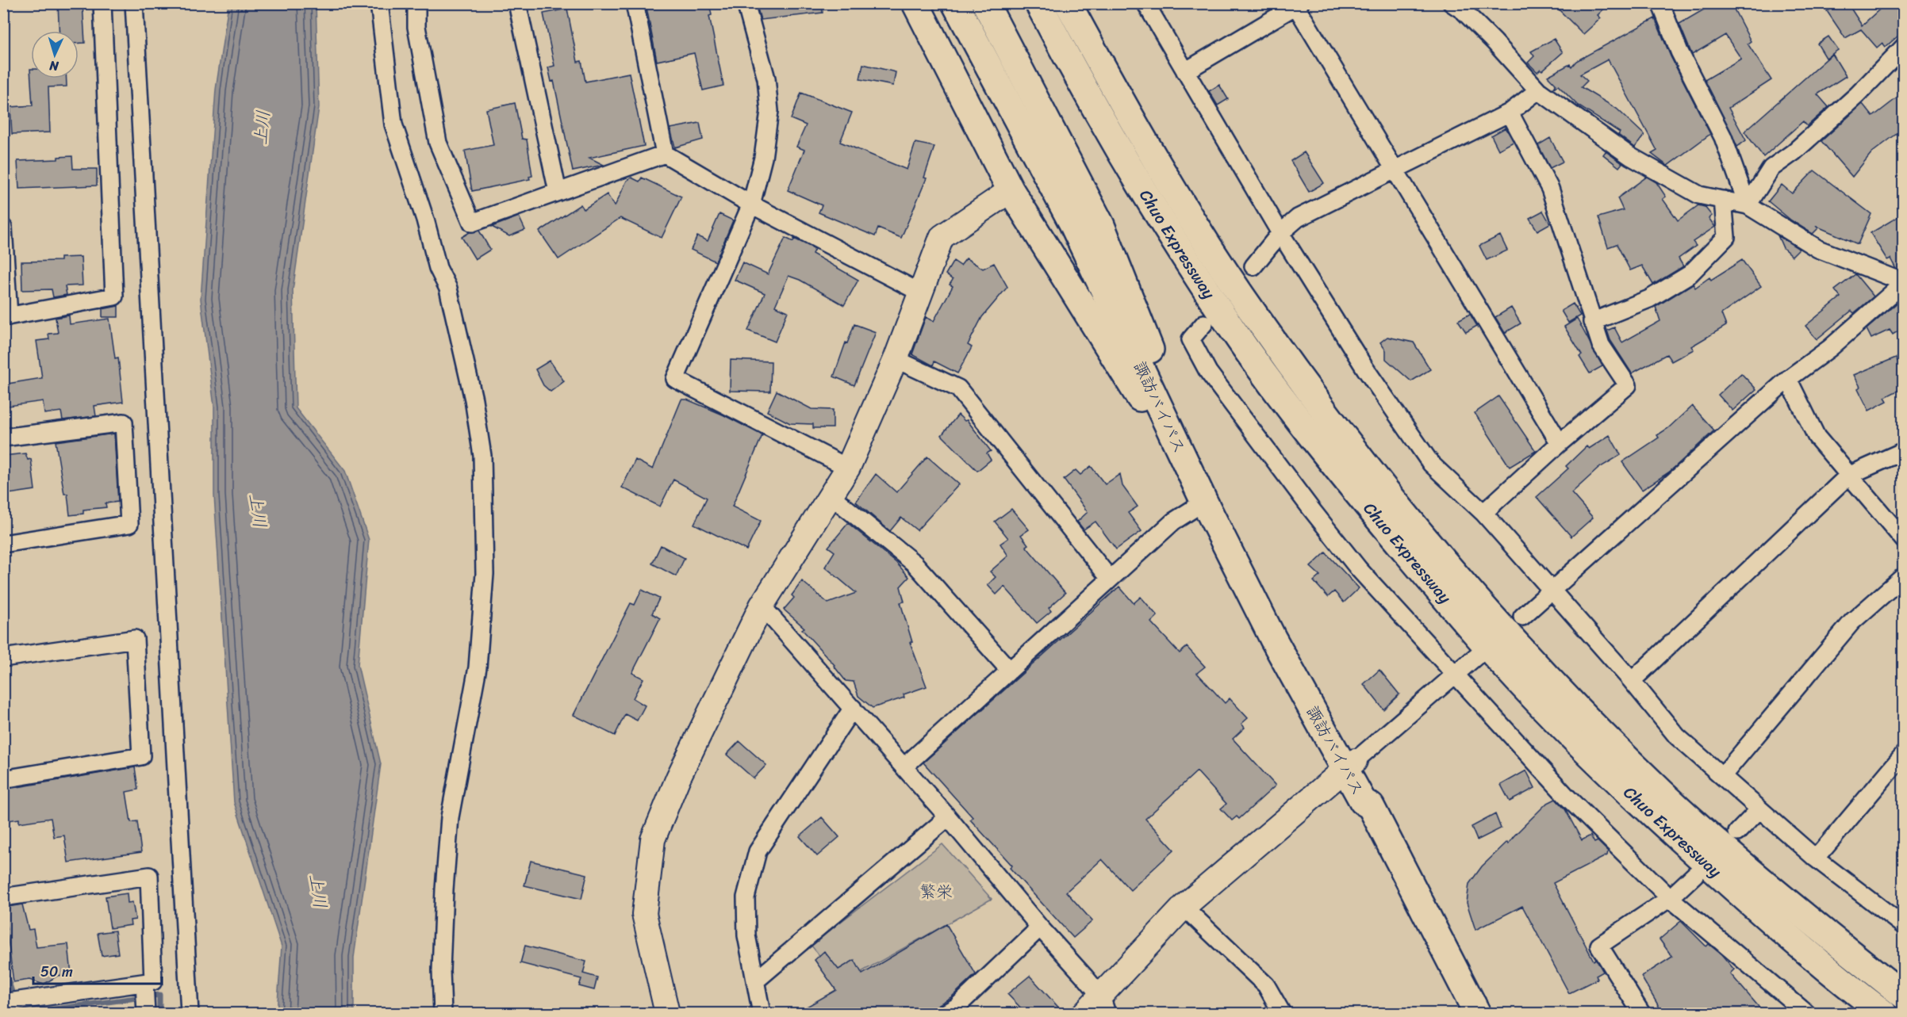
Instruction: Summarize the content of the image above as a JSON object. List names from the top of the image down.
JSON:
{
  "streets": {
    "highway": ["Chuo Expressway", "諏訪バイパス"]
  },
  "water": ["上川"],
  "parks": ["繁栄"],
  "scale_bar": "50 m",
  "north": "bottom"
}
